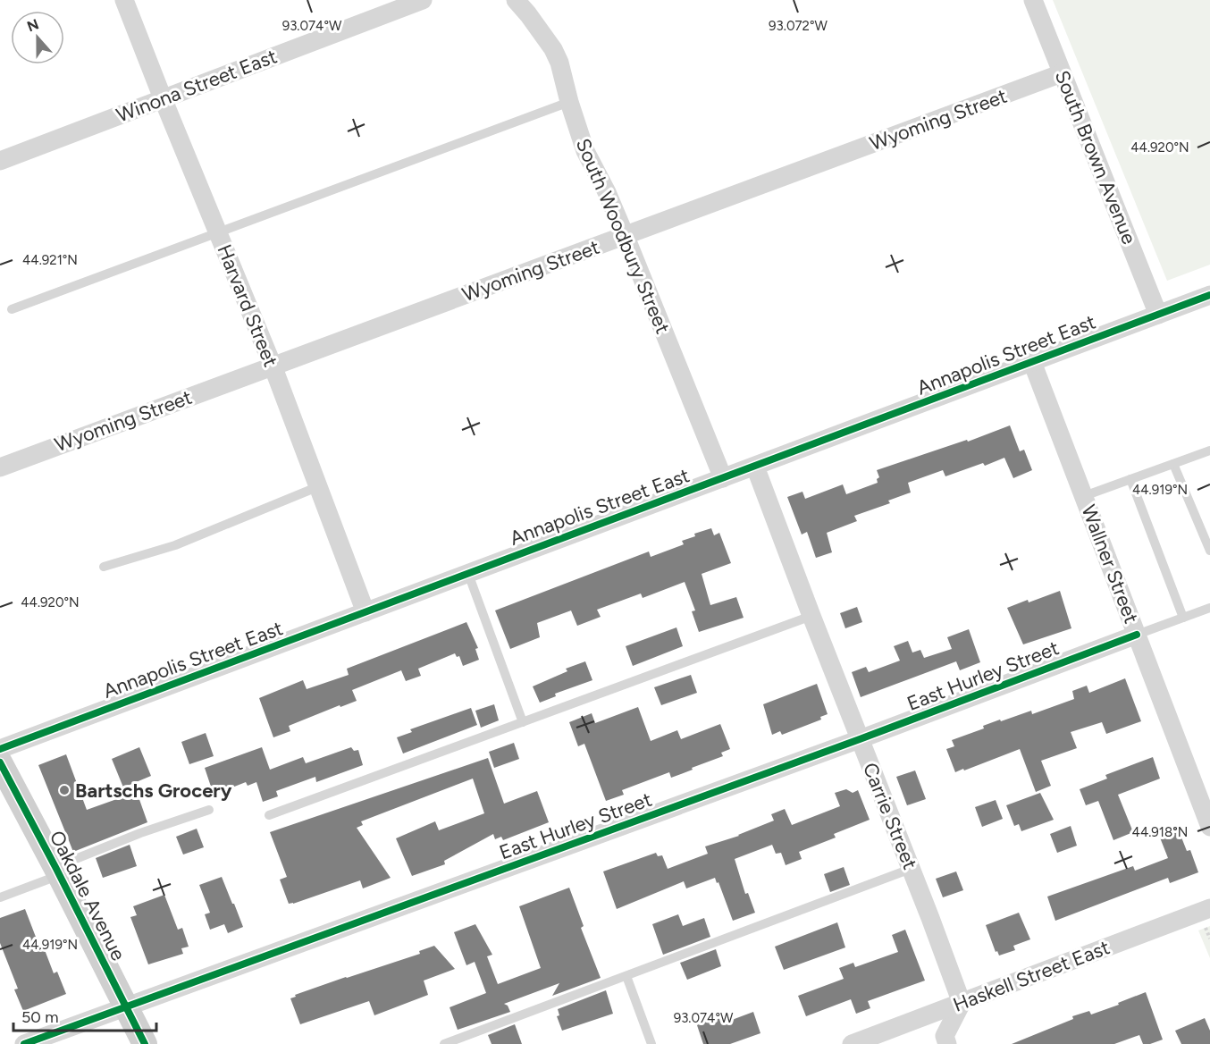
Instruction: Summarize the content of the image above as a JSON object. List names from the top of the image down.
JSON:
{
  "streets": {
    "street": [
      "Winona Street East",
      "Wyoming Street",
      "South Brown Avenue",
      "South Woodbury Street",
      "Harvard Street",
      "Annapolis Street East",
      "Wallner Street",
      "East Hurley Street",
      "Carrie Street",
      "Oakdale Avenue",
      "Haskell Street East"
    ]
  },
  "crossings": [
    ["Winona Street East", "Harvard Street"],
    ["Wyoming Street", "South Brown Avenue"],
    ["Wyoming Street", "South Woodbury Street"],
    ["Wyoming Street", "Harvard Street"],
    ["South Brown Avenue", "Annapolis Street East"],
    ["South Woodbury Street", "Annapolis Street East"],
    ["Harvard Street", "Annapolis Street East"],
    ["Annapolis Street East", "Wallner Street"],
    ["Annapolis Street East", "Carrie Street"],
    ["Wallner Street", "East Hurley Street"],
    ["East Hurley Street", "Carrie Street"],
    ["East Hurley Street", "Oakdale Avenue"],
    ["Carrie Street", "Haskell Street East"]
  ],
  "places": ["Bartschs Grocery"],
  "scale_bar": "50 m",
  "north": "top",
  "coordinates": [
    "93.074°W",
    "93.072°W",
    "44.920°N",
    "44.921°N",
    "44.919°N",
    "44.918°N"
  ]
}
